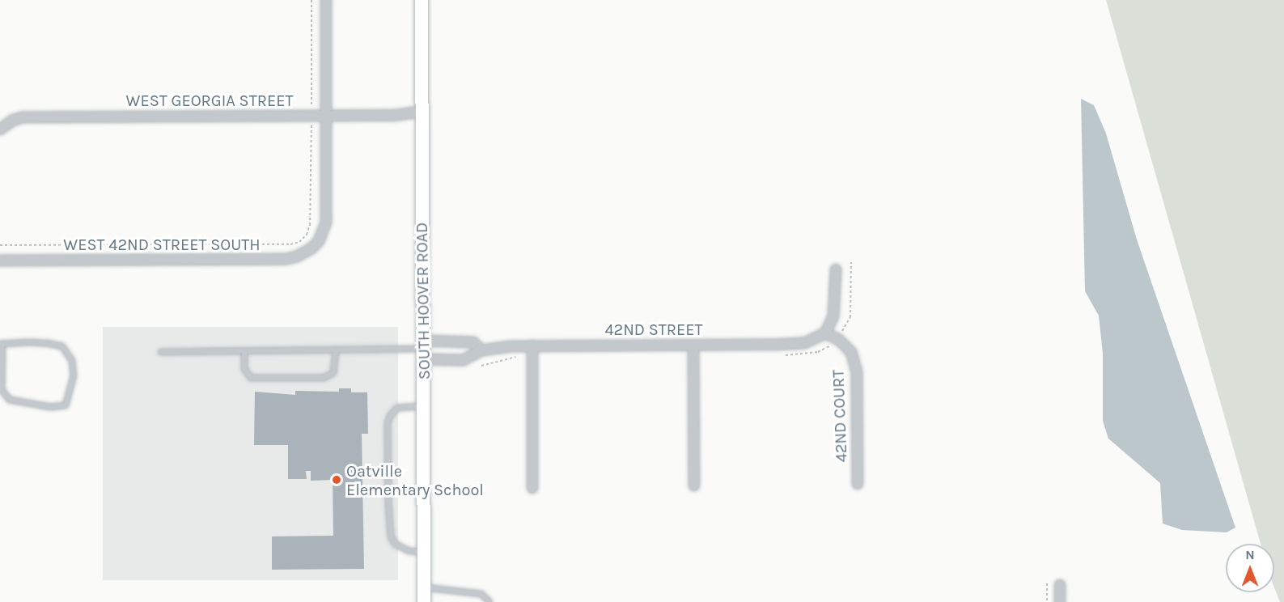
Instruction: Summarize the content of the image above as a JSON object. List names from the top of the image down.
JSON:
{
  "streets": {
    "street": [
      "WEST GEORGIA STREET",
      "WEST 42ND STREET SOUTH",
      "SOUTH HOOVER ROAD",
      "42ND STREET",
      "42ND COURT"
    ]
  },
  "crossings": [
    ["WEST GEORGIA STREET", "WEST 42ND STREET SOUTH"],
    ["WEST GEORGIA STREET", "SOUTH HOOVER ROAD"],
    ["SOUTH HOOVER ROAD", "42ND STREET"],
    ["42ND STREET", "42ND COURT"]
  ],
  "places": ["Oatville Elementary School"],
  "north": "top"
}
